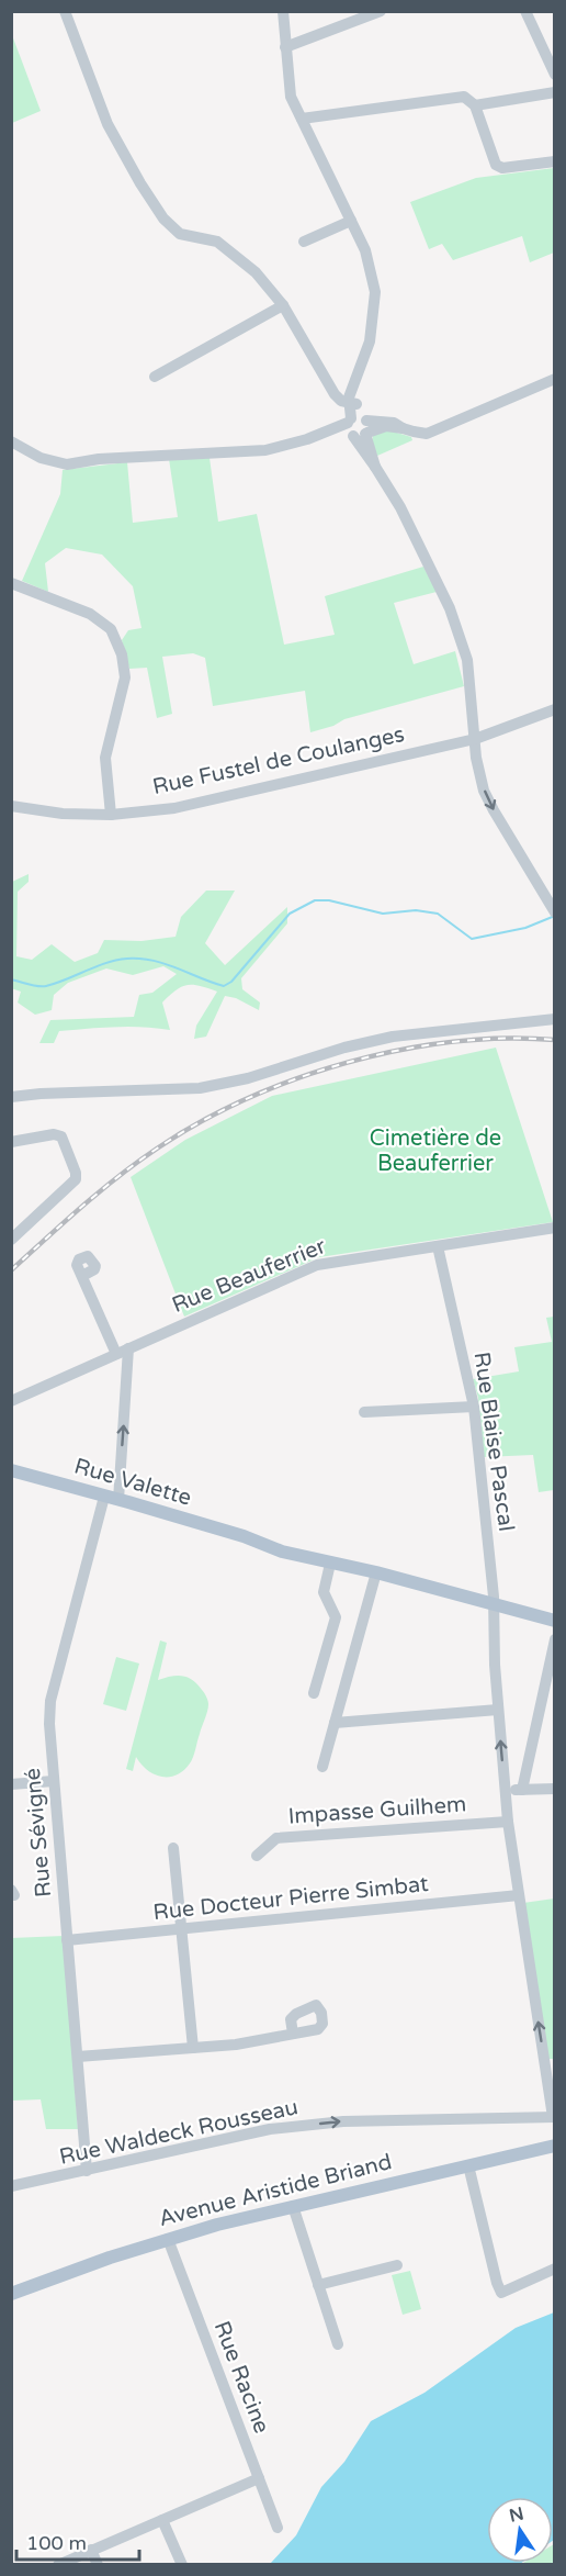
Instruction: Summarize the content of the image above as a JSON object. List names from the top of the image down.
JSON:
{
  "streets": {
    "main road": ["Rue Valette", "Avenue Aristide Briand"],
    "street": [
      "Rue Fustel de Coulanges",
      "Rue Beauferrier",
      "Rue Blaise Pascal",
      "Impasse Guilhem",
      "Rue Sévigné",
      "Rue Docteur Pierre Simbat",
      "Rue Waldeck Rousseau",
      "Rue Racine"
    ]
  },
  "crossings": [
    ["Rue Beauferrier", "Rue Blaise Pascal"],
    ["Rue Blaise Pascal", "Rue Valette"],
    ["Rue Blaise Pascal", "Impasse Guilhem"],
    ["Rue Blaise Pascal", "Rue Docteur Pierre Simbat"],
    ["Rue Blaise Pascal", "Rue Waldeck Rousseau"],
    ["Rue Valette", "Rue Sévigné"],
    ["Rue Sévigné", "Rue Docteur Pierre Simbat"],
    ["Rue Sévigné", "Rue Waldeck Rousseau"],
    ["Avenue Aristide Briand", "Rue Racine"]
  ],
  "parks": ["Cimetière de Beauferrier"],
  "scale_bar": "100 m",
  "north": "top"
}
